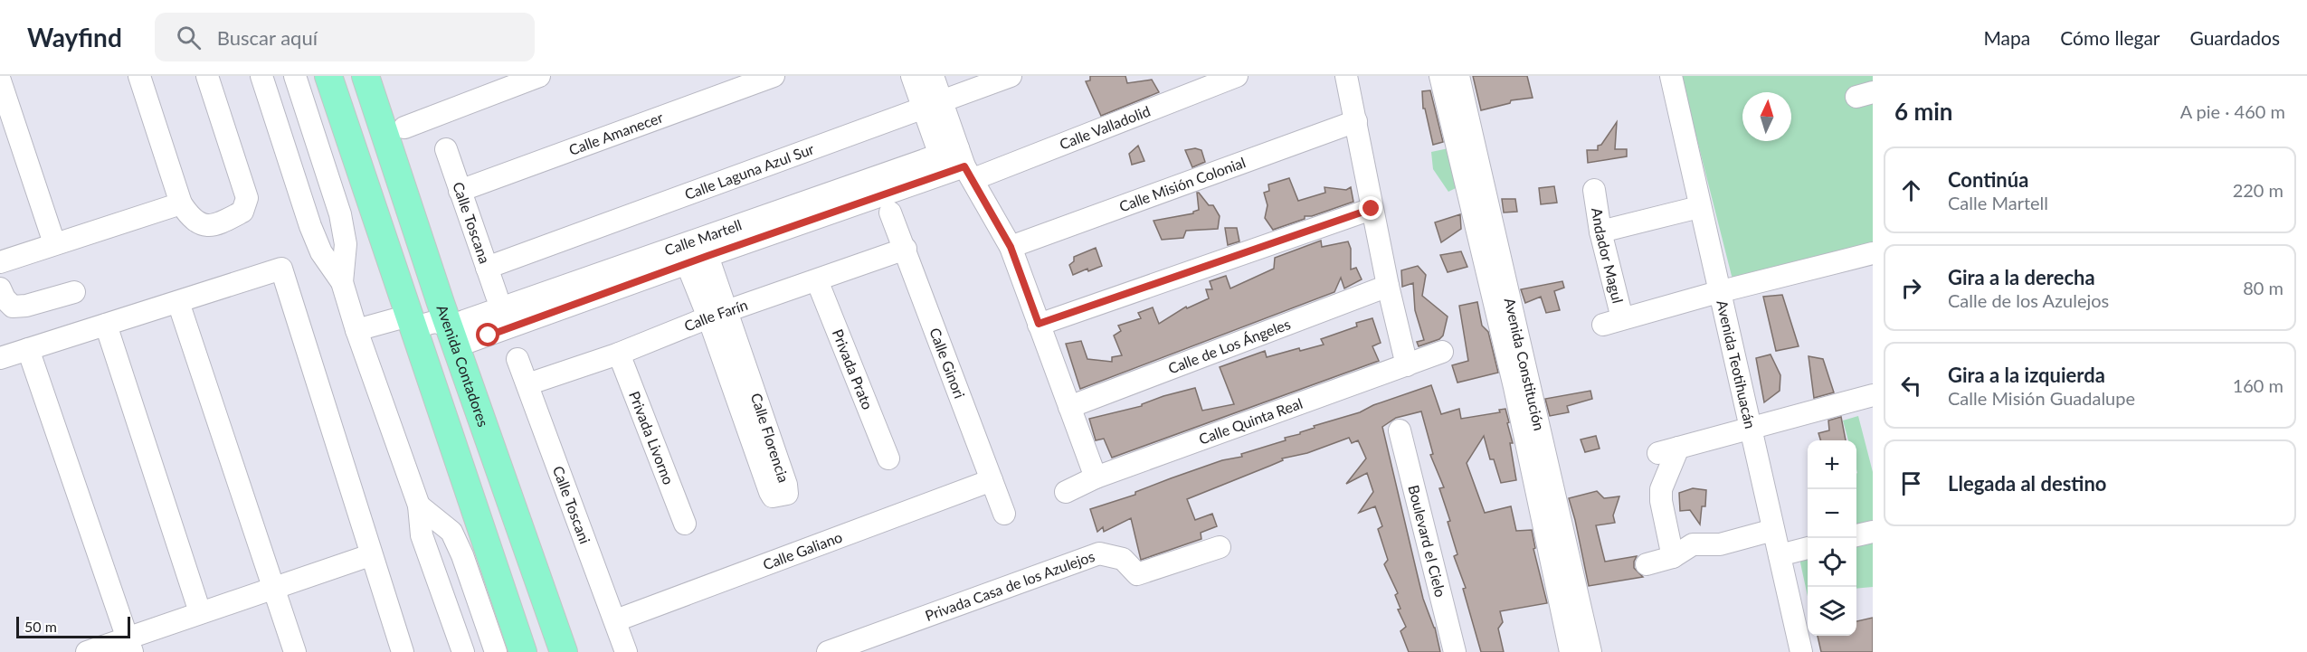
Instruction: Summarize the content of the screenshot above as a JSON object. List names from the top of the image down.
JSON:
{
  "streets": {
    "main road": ["Avenida Contadores"],
    "street": [
      "Calle Valladolid",
      "Calle Amanecer",
      "Calle Laguna Azul Sur",
      "Calle Misión Colonial",
      "Calle Toscana",
      "Calle Martell",
      "Andador Magul",
      "Calle Farín",
      "Calle de Los Ángeles",
      "Calle Ginori",
      "Avenida Constitución",
      "Avenida Teotihuacán",
      "Privada Prato",
      "Calle Quinta Real",
      "Calle Florencia",
      "Privada Livorno",
      "Calle Toscani",
      "Boulevard el Cielo",
      "Calle Galiano",
      "Privada Casa de los Azulejos"
    ]
  },
  "crossings": [
    ["Calle Valladolid", "Calle Martell"],
    ["Calle Amanecer", "Calle Toscana"],
    ["Calle Laguna Azul Sur", "Calle Toscana"],
    ["Calle Martell", "Avenida Contadores"],
    ["Calle Martell", "Calle Florencia"],
    ["Andador Magul", "Avenida Teotihuacán"],
    ["Calle Farín", "Calle Ginori"],
    ["Calle Farín", "Privada Prato"],
    ["Calle Farín", "Calle Florencia"],
    ["Calle Farín", "Privada Livorno"],
    ["Calle Farín", "Calle Toscani"],
    ["Calle Ginori", "Calle Galiano"],
    ["Calle Toscani", "Calle Galiano"]
  ],
  "scale_bar": "50 m",
  "north": "top",
  "page": {
    "header": "Wayfind",
    "search": "Buscar aquí",
    "nav": ["Mapa", "Cómo llegar", "Guardados"],
    "heading": ["6 min", "A pie · 460 m"],
    "list": [
      ["Continúa", "Calle Martell", "220 m"],
      ["Gira a la derecha", "Calle de los Azulejos", "80 m"],
      ["Gira a la izquierda", "Calle Misión Guadalupe", "160 m"],
      "Llegada al destino"
    ],
    "map_buttons": ["+", "−"],
    "scale": "50 m"
  }
}
